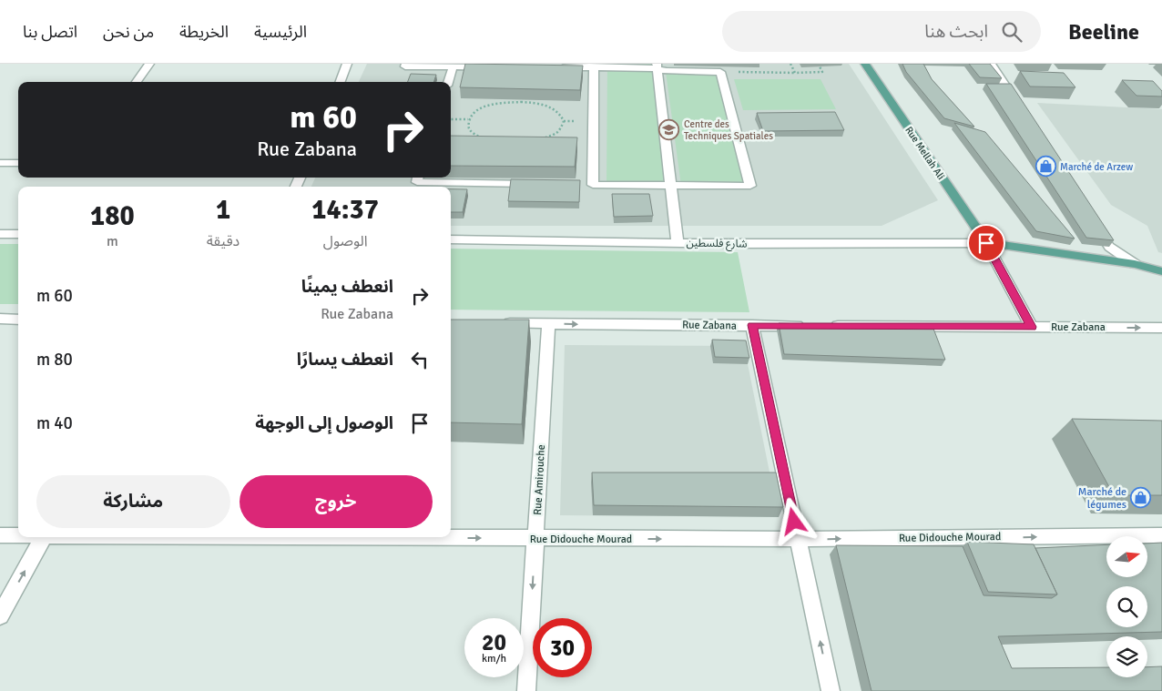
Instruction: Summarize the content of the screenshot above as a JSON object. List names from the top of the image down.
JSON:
{
  "streets": {
    "main road": ["Rue Mellah Ali"],
    "street": [
      "شارع فلسطين",
      "Rue Zabana",
      "Rue Amirouche",
      "Rue Didouche Mourad"
    ]
  },
  "crossings": [
    ["Rue Mellah Ali", "شارع فلسطين"],
    ["Rue Zabana", "Rue Amirouche"],
    ["Rue Amirouche", "Rue Didouche Mourad"]
  ],
  "one_way": ["Rue Zabana", "Rue Amirouche", "Rue Didouche Mourad"],
  "places": {
    "school or university": ["Centre des Techniques Spatiales"],
    "shop": ["Marché de Arzew", "Marché de légumes"]
  },
  "north": "right",
  "page": {
    "header": "Beeline",
    "search": "ابحث هنا",
    "nav": [
      "الرئيسية",
      "الخريطة",
      "من نحن",
      "اتصل بنا"
    ],
    "turn": ["60 m", "Rue Zabana"],
    "eta": [
      "14:37",
      "الوصول",
      "1",
      "دقيقة",
      "180",
      "m"
    ],
    "list": [
      {
        "name": "انعطف يمينًا",
        "note": "Rue Zabana",
        "value": "60 m"
      },
      {
        "name": "انعطف يسارًا",
        "value": "80 m"
      },
      {
        "name": "الوصول إلى الوجهة",
        "value": "40 m"
      }
    ],
    "buttons": ["خروج", "مشاركة"],
    "speed": "20 km/h",
    "limit": "30"
  }
}
